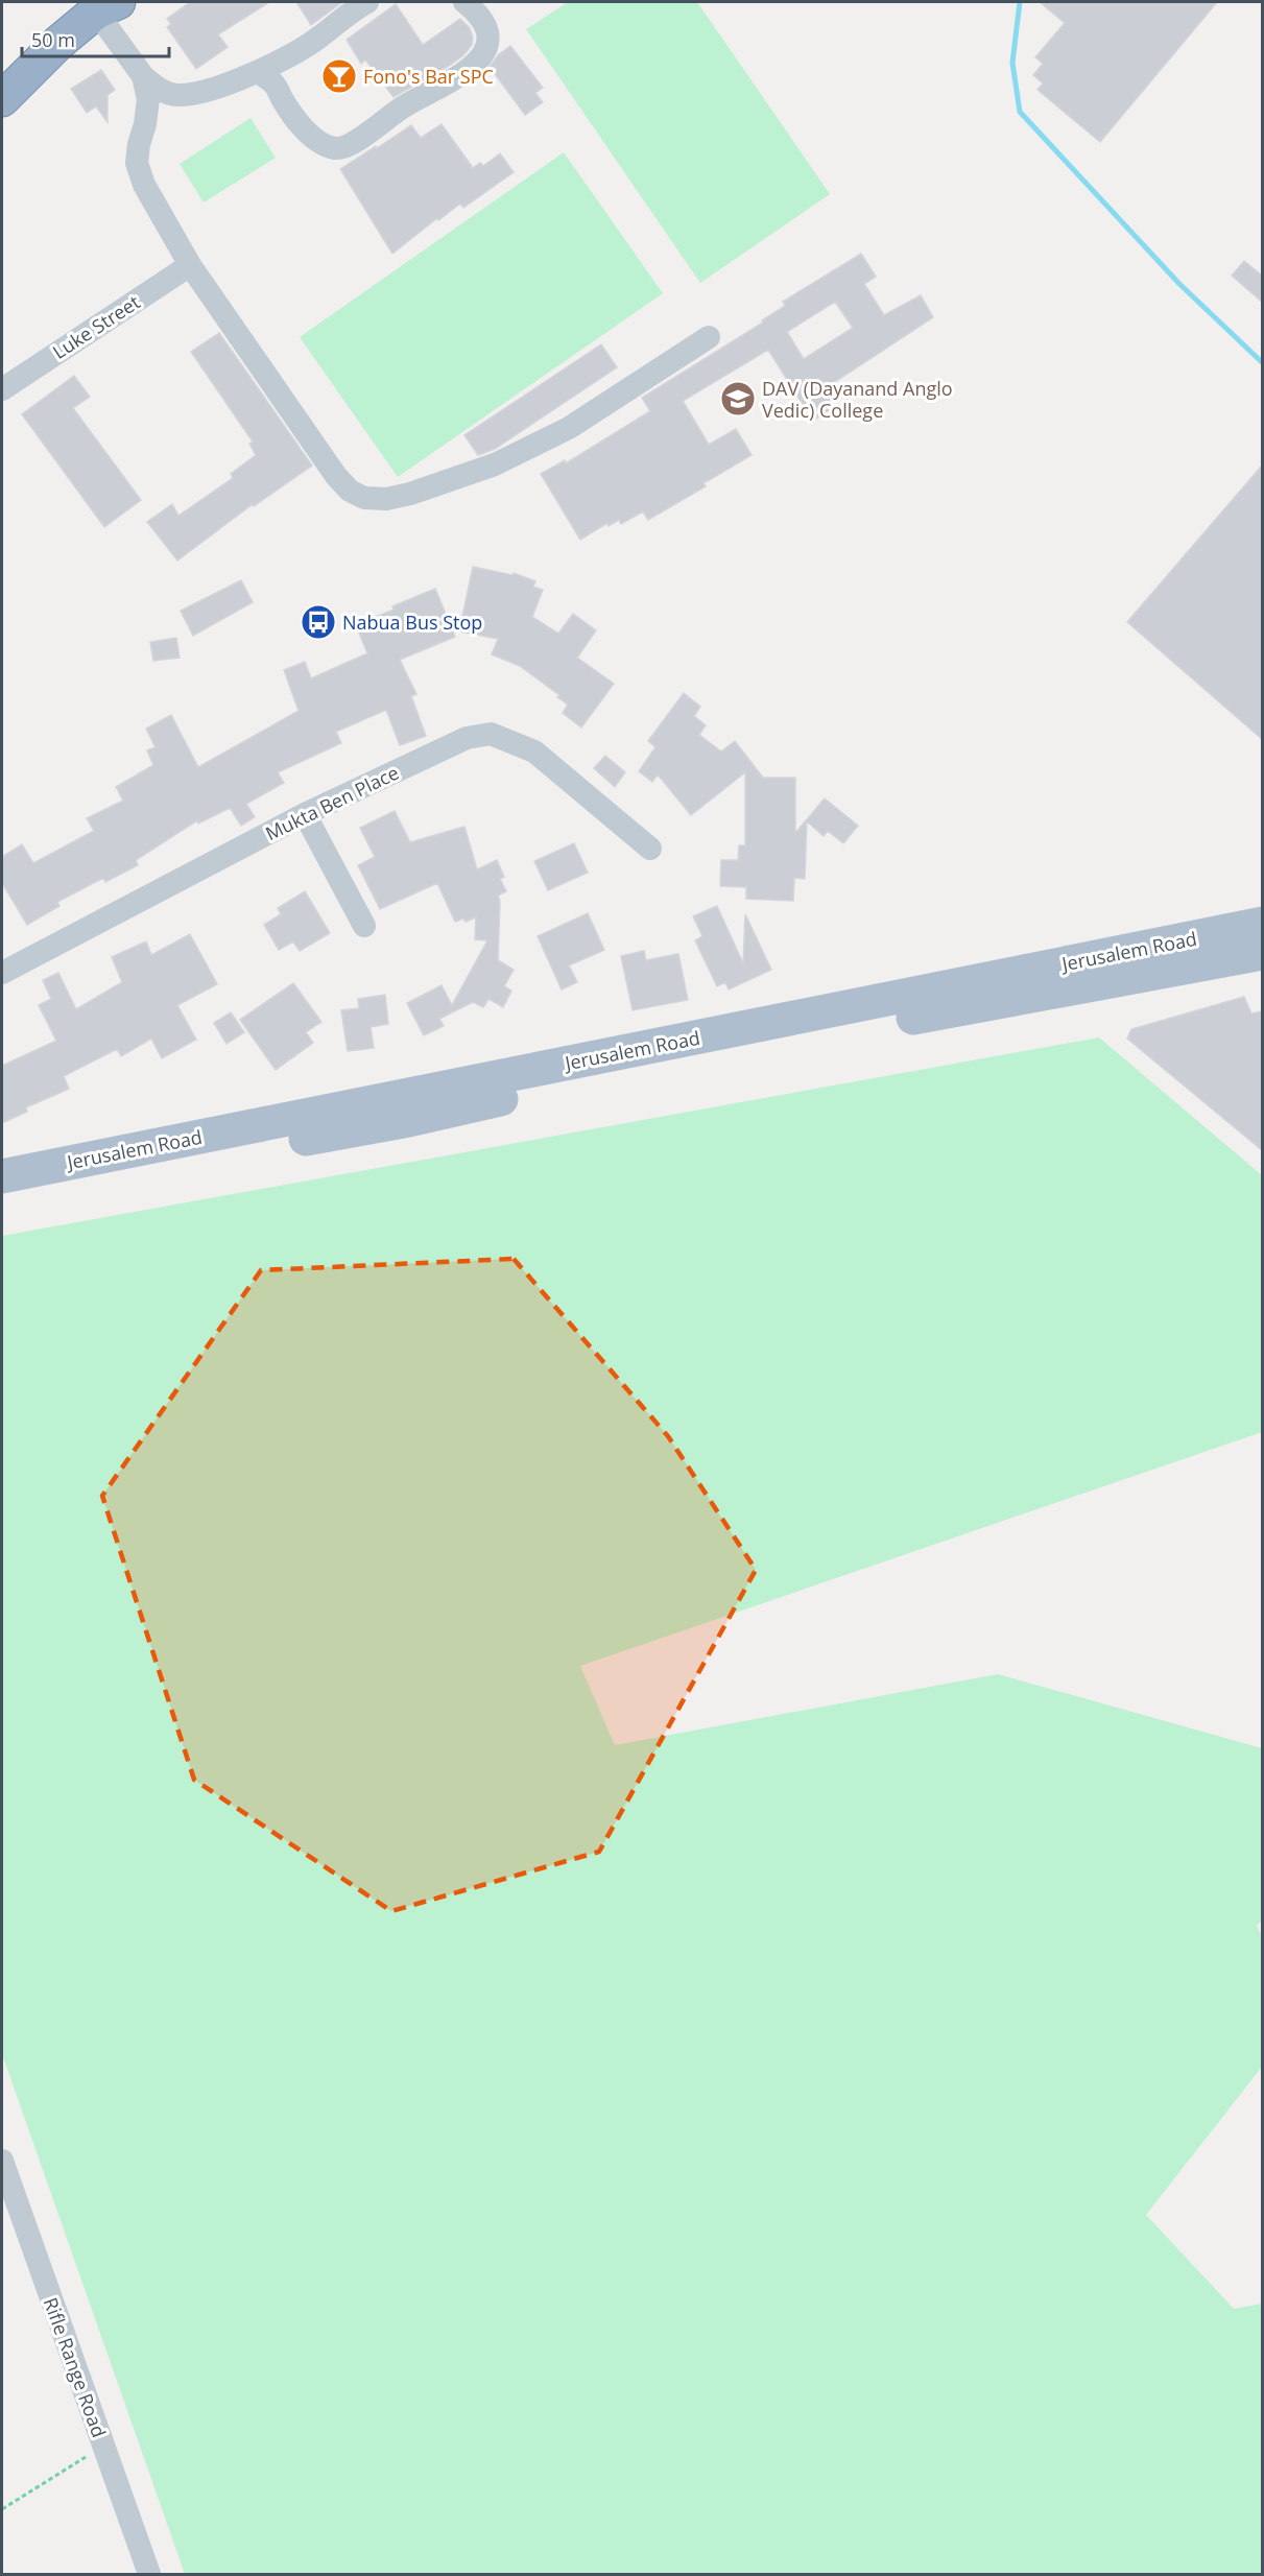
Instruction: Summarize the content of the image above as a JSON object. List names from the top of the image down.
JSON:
{
  "streets": {
    "main road": ["Jerusalem Road"],
    "street": ["Luke Street", "Mukta Ben Place", "Rifle Range Road"]
  },
  "places": {
    "bar": ["Fono's Bar SPC"],
    "school or university": ["DAV (Dayanand Anglo Vedic) College"],
    "bus stop": ["Nabua Bus Stop"]
  },
  "scale_bar": "50 m"
}
